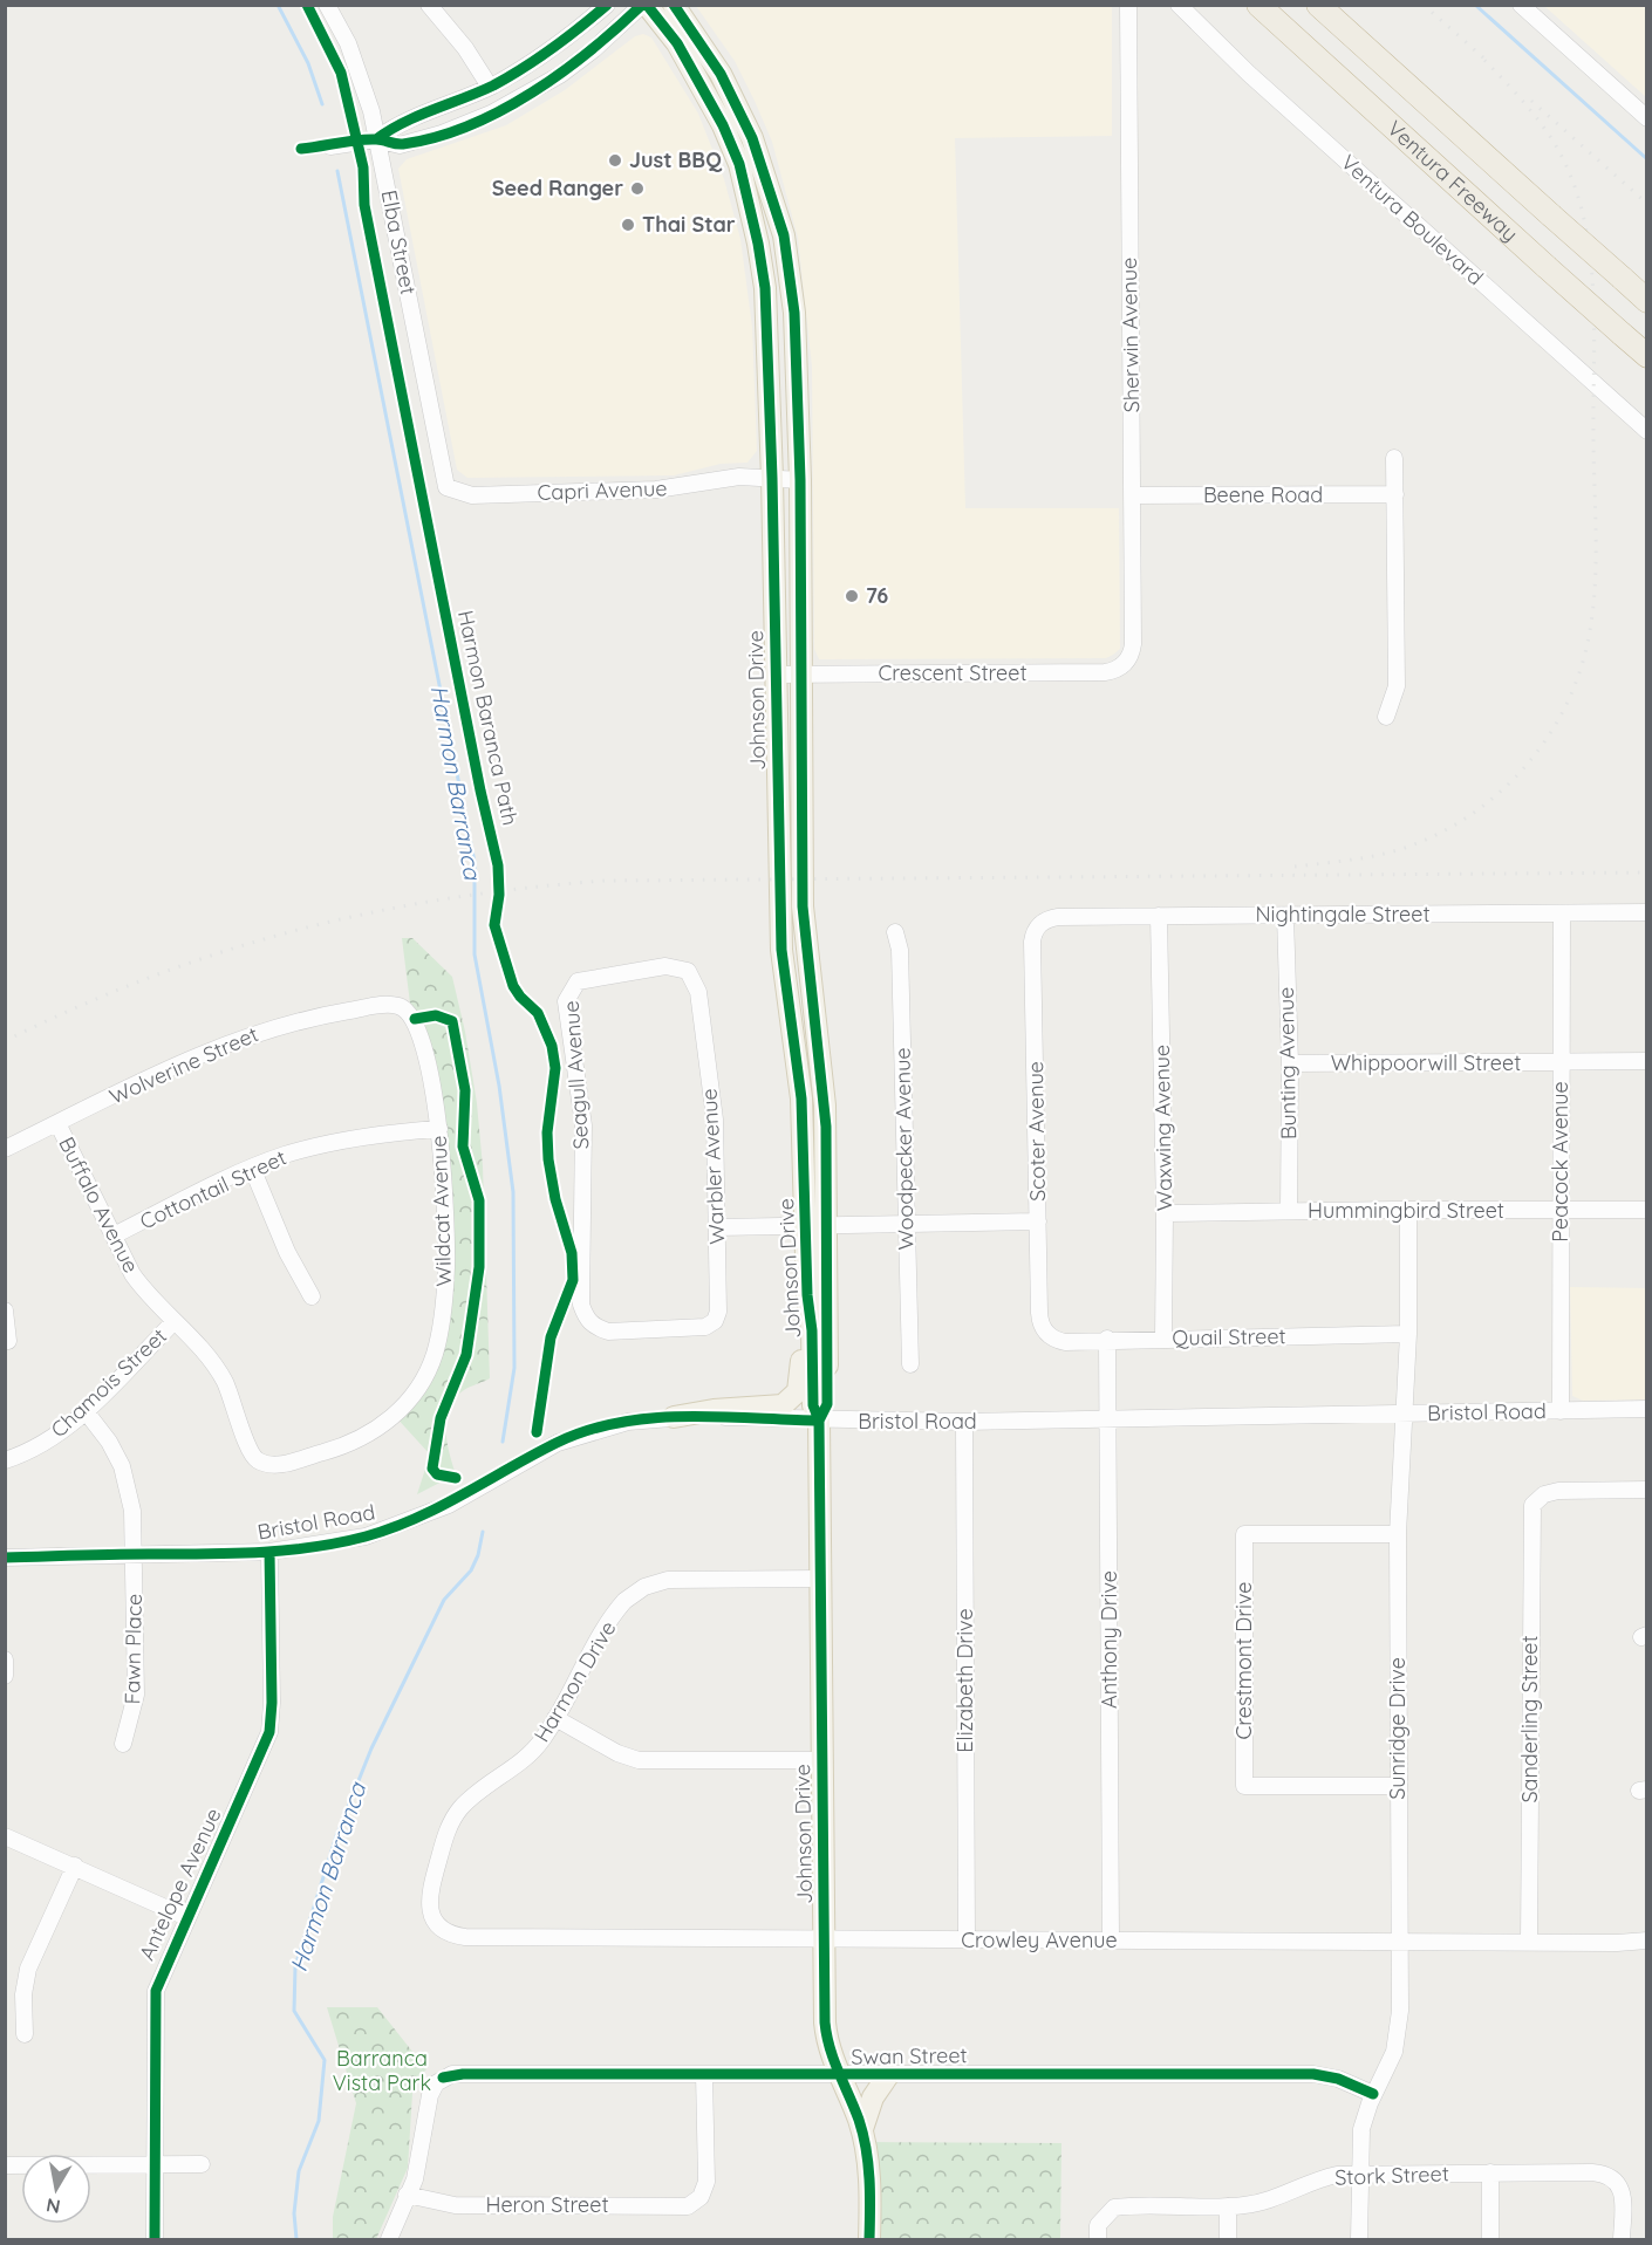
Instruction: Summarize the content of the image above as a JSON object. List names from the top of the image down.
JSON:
{
  "streets": {
    "highway": ["Ventura Freeway"],
    "main road": ["Johnson Drive"],
    "street": [
      "Ventura Boulevard",
      "Elba Street",
      "Sherwin Avenue",
      "Capri Avenue",
      "Beene Road",
      "Crescent Street",
      "Nightingale Street",
      "Bunting Avenue",
      "Whippoorwill Street",
      "Wolverine Street",
      "Seagull Avenue",
      "Waxwing Avenue",
      "Scoter Avenue",
      "Woodpecker Avenue",
      "Peacock Avenue",
      "Warbler Avenue",
      "Cottontail Street",
      "Buffalo Avenue",
      "Wildcat Avenue",
      "Hummingbird Street",
      "Quail Street",
      "Chamois Street",
      "Bristol Road",
      "Anthony Drive",
      "Fawn Place",
      "Crestmont Drive",
      "Elizabeth Drive",
      "Harmon Drive",
      "Sanderling Street",
      "Sunridge Drive",
      "Antelope Avenue",
      "Crowley Avenue",
      "Swan Street",
      "Stork Street",
      "Heron Street"
    ],
    "cycle path": ["Harmon Baranca Path"]
  },
  "crossings": [
    ["Elba Street", "Capri Avenue"],
    ["Sherwin Avenue", "Beene Road"],
    ["Sherwin Avenue", "Crescent Street"],
    ["Capri Avenue", "Johnson Drive"],
    ["Crescent Street", "Johnson Drive"],
    ["Johnson Drive", "Bristol Road"],
    ["Johnson Drive", "Harmon Drive"],
    ["Johnson Drive", "Crowley Avenue"],
    ["Johnson Drive", "Swan Street"],
    ["Nightingale Street", "Bunting Avenue"],
    ["Nightingale Street", "Waxwing Avenue"],
    ["Nightingale Street", "Scoter Avenue"],
    ["Nightingale Street", "Peacock Avenue"],
    ["Bunting Avenue", "Whippoorwill Street"],
    ["Bunting Avenue", "Hummingbird Street"],
    ["Whippoorwill Street", "Peacock Avenue"],
    ["Wolverine Street", "Buffalo Avenue"],
    ["Wolverine Street", "Wildcat Avenue"],
    ["Seagull Avenue", "Warbler Avenue"],
    ["Waxwing Avenue", "Hummingbird Street"],
    ["Waxwing Avenue", "Quail Street"],
    ["Scoter Avenue", "Quail Street"],
    ["Peacock Avenue", "Hummingbird Street"],
    ["Peacock Avenue", "Bristol Road"],
    ["Cottontail Street", "Buffalo Avenue"],
    ["Cottontail Street", "Wildcat Avenue"],
    ["Buffalo Avenue", "Wildcat Avenue"],
    ["Buffalo Avenue", "Chamois Street"],
    ["Hummingbird Street", "Sunridge Drive"],
    ["Quail Street", "Anthony Drive"],
    ["Quail Street", "Sunridge Drive"],
    ["Chamois Street", "Fawn Place"],
    ["Bristol Road", "Anthony Drive"],
    ["Bristol Road", "Fawn Place"],
    ["Bristol Road", "Elizabeth Drive"],
    ["Bristol Road", "Sunridge Drive"],
    ["Bristol Road", "Antelope Avenue"],
    ["Anthony Drive", "Crowley Avenue"],
    ["Crestmont Drive", "Sunridge Drive"],
    ["Elizabeth Drive", "Crowley Avenue"],
    ["Harmon Drive", "Crowley Avenue"],
    ["Sanderling Street", "Crowley Avenue"],
    ["Sunridge Drive", "Crowley Avenue"],
    ["Sunridge Drive", "Swan Street"],
    ["Sunridge Drive", "Stork Street"],
    ["Swan Street", "Heron Street"]
  ],
  "water": ["Harmon Barranca"],
  "parks": ["Barranca Vista Park"],
  "places": [
    "Just BBQ",
    "Seed Ranger",
    "Thai Star",
    "76"
  ],
  "north": "bottom"
}
